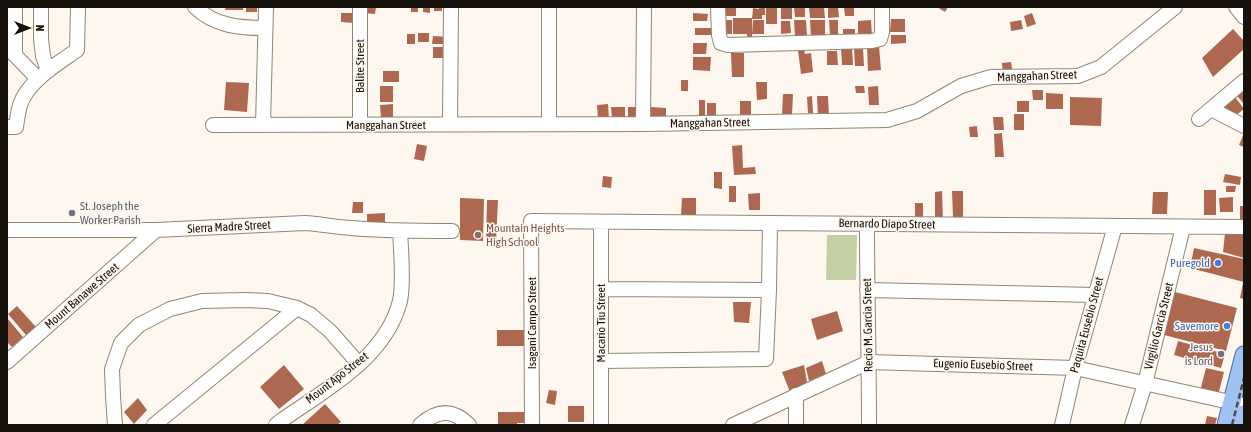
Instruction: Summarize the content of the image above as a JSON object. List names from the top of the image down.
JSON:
{
  "streets": {
    "street": [
      "Balite Street",
      "Manggahan Street",
      "Bernardo Diapo Street",
      "Sierra Madre Street",
      "Mount Banawe Street",
      "Isagani Campo Street",
      "Macario Tiu Street",
      "Recio M. Garcia Street",
      "Paquita Eusebio Street",
      "Virgilio Garcia Street",
      "Eugenio Eusebio Street",
      "Mount Apo Street"
    ]
  },
  "crossings": [
    ["Balite Street", "Manggahan Street"],
    ["Bernardo Diapo Street", "Isagani Campo Street"],
    ["Bernardo Diapo Street", "Macario Tiu Street"],
    ["Bernardo Diapo Street", "Recio M. Garcia Street"],
    ["Bernardo Diapo Street", "Paquita Eusebio Street"],
    ["Bernardo Diapo Street", "Virgilio Garcia Street"],
    ["Sierra Madre Street", "Mount Banawe Street"],
    ["Sierra Madre Street", "Mount Apo Street"],
    ["Recio M. Garcia Street", "Eugenio Eusebio Street"],
    ["Paquita Eusebio Street", "Eugenio Eusebio Street"],
    ["Virgilio Garcia Street", "Eugenio Eusebio Street"]
  ],
  "places": [
    "St. Joseph the Worker Parish",
    "Mountain Heights High School",
    "Puregold",
    "Savemore",
    "Jesus is Lord"
  ],
  "north": "right"
}
